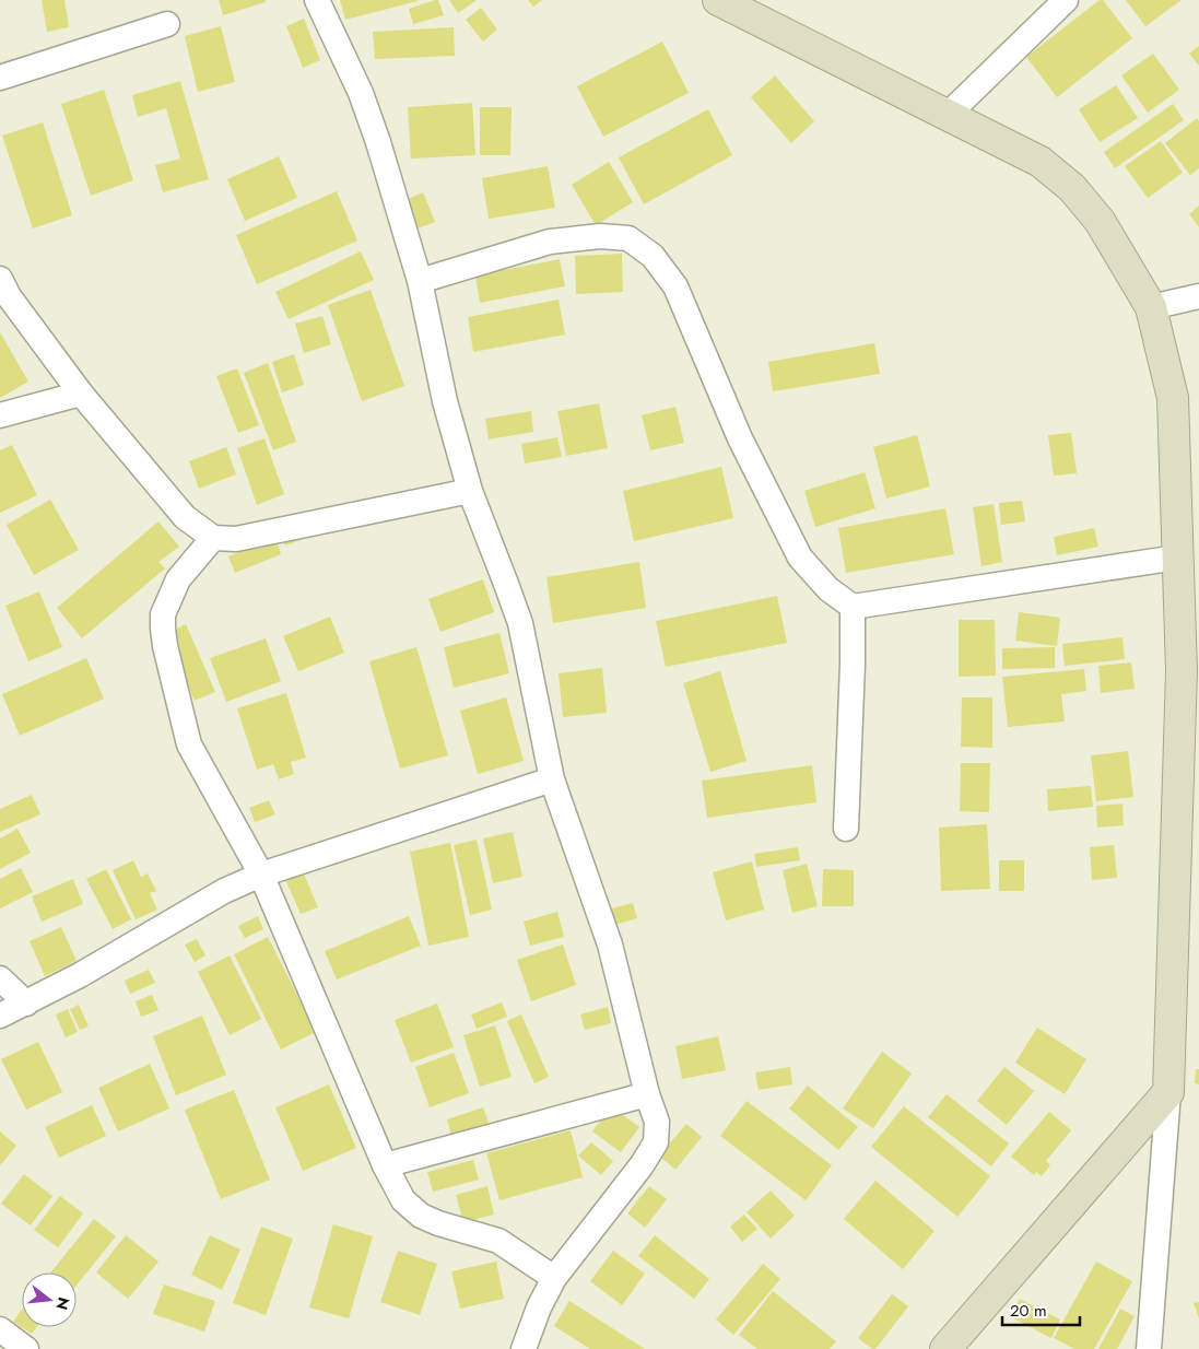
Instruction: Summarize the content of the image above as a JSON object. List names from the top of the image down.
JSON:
{
  "scale_bar": "20 m",
  "north": "right"
}
